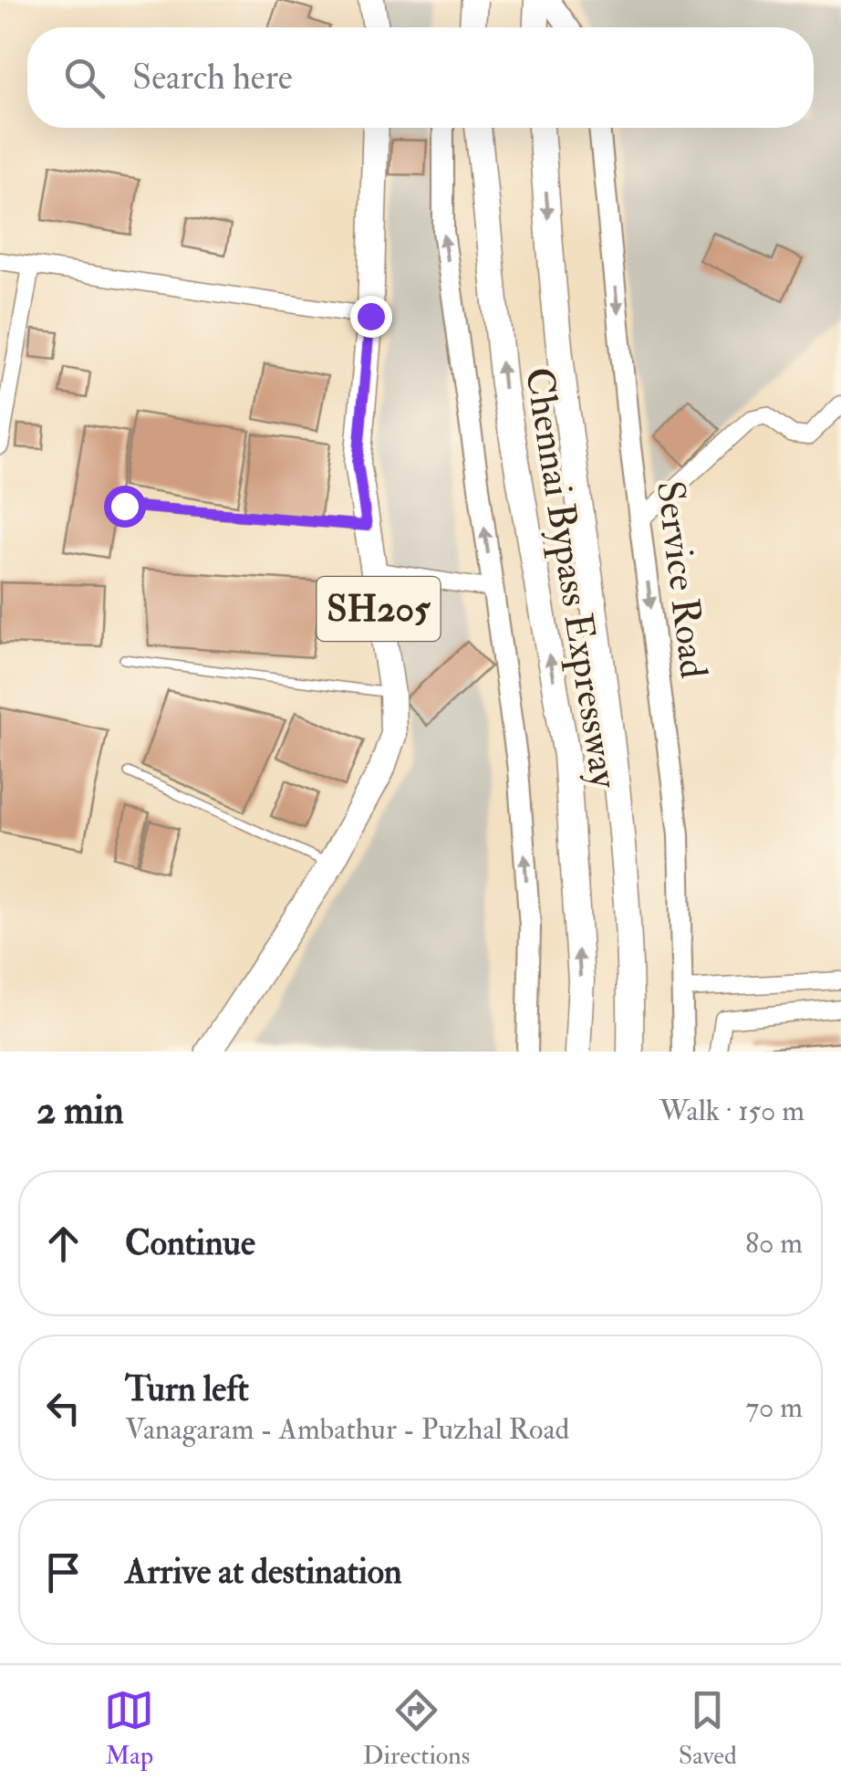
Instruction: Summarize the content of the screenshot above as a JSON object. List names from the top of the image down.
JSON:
{
  "streets": {
    "main road": ["Chennai Bypass Expressway", "SH205"],
    "street": ["Service Road"]
  },
  "page": {
    "search": "Search here",
    "heading": ["2 min", "Walk · 150 m"],
    "list": [
      ["Continue", "80 m"],
      ["Turn left", "Vanagaram - Ambathur - Puzhal Road", "70 m"],
      "Arrive at destination"
    ],
    "nav": ["Map", "Directions", "Saved"]
  }
}
